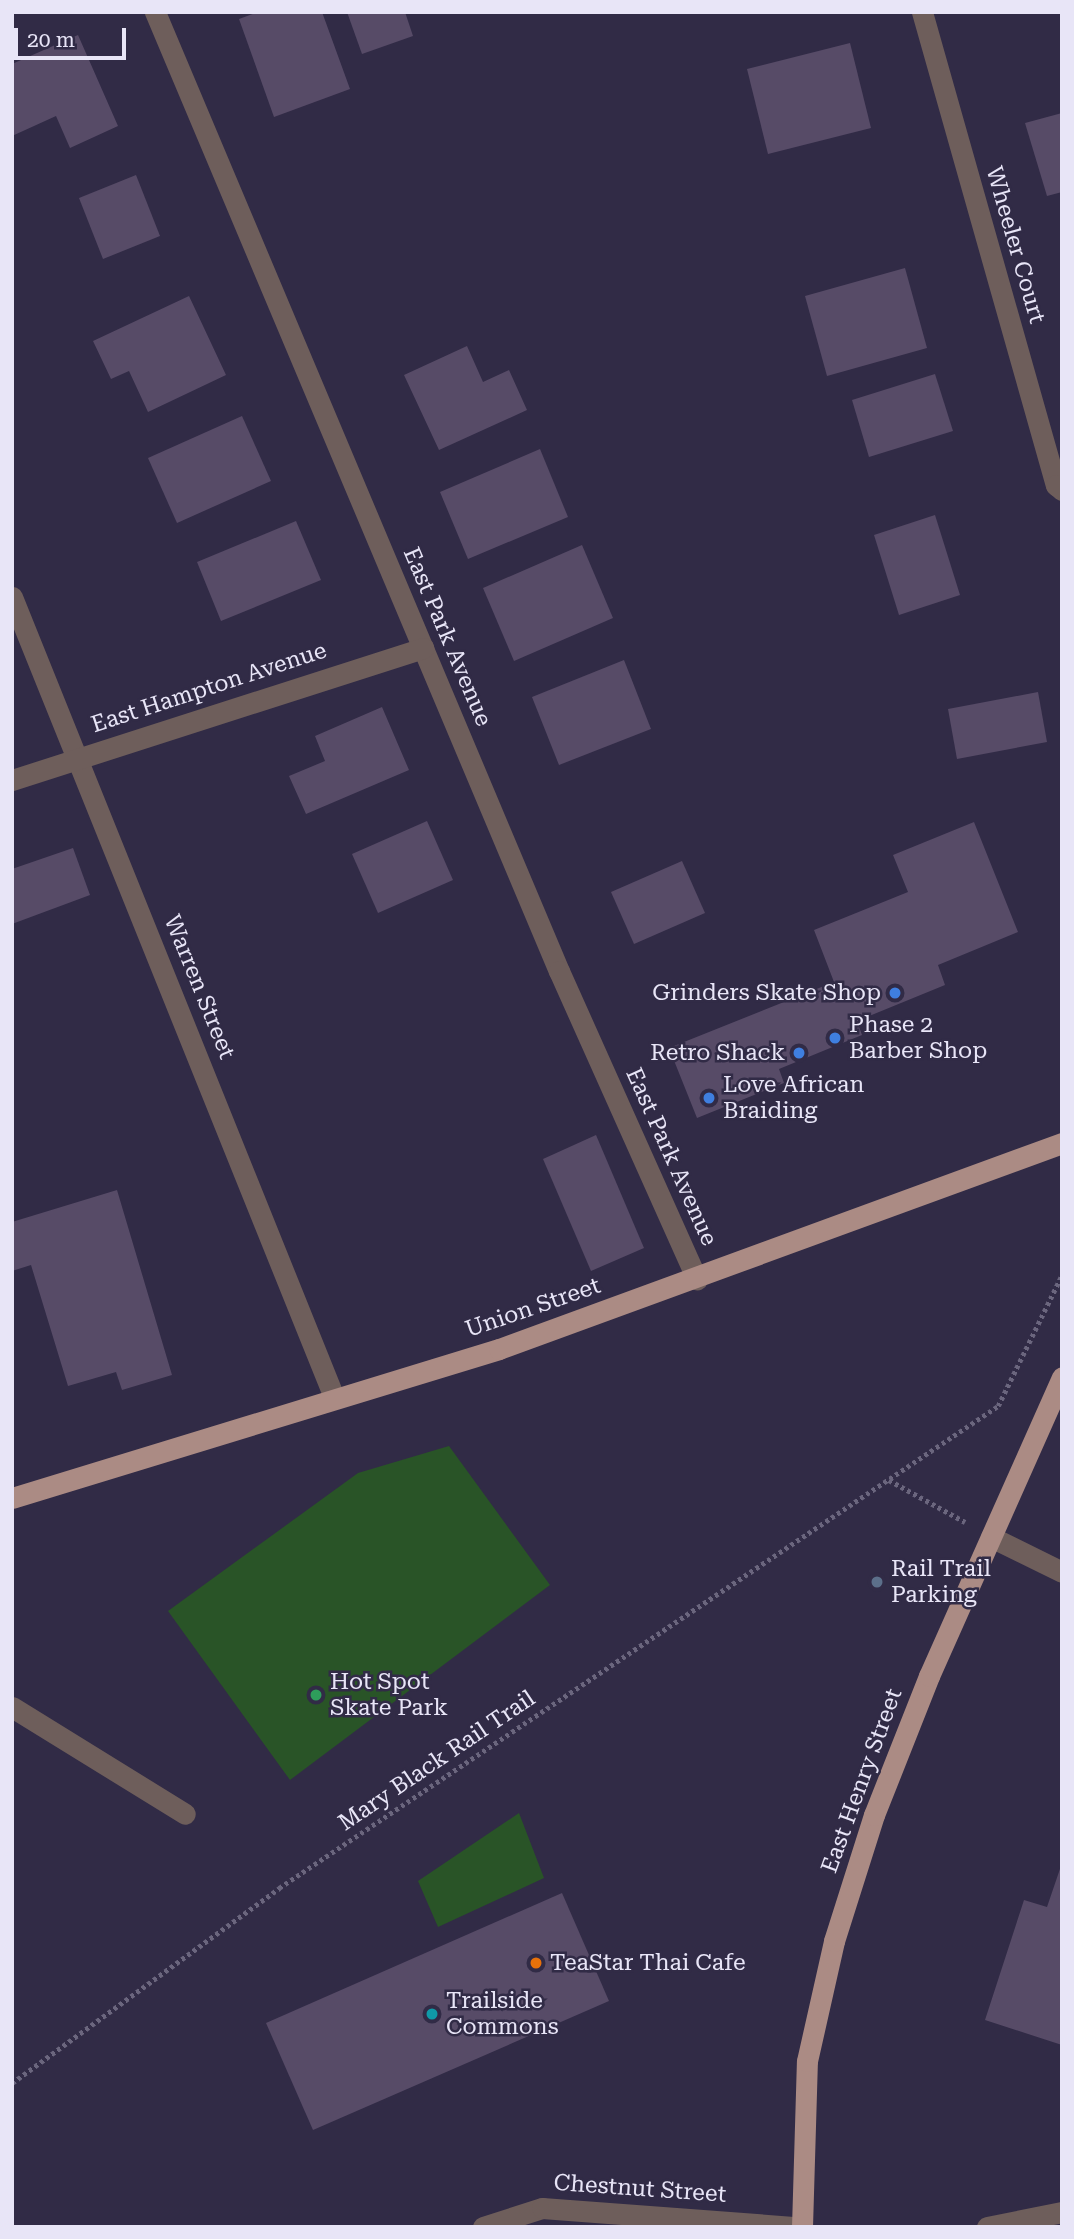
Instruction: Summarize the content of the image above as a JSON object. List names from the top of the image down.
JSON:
{
  "streets": {
    "main road": ["Union Street", "East Henry Street"],
    "street": [
      "Wheeler Court",
      "East Park Avenue",
      "East Hampton Avenue",
      "Warren Street",
      "Chestnut Street"
    ],
    "path": ["Mary Black Rail Trail"]
  },
  "crossings": [
    ["East Park Avenue", "East Hampton Avenue"],
    ["East Park Avenue", "Union Street"],
    ["East Hampton Avenue", "Warren Street"],
    ["Warren Street", "Union Street"]
  ],
  "places": [
    "Grinders Skate Shop",
    "Phase 2 Barber Shop",
    "Retro Shack",
    "Love African Braiding",
    "Rail Trail Parking",
    "Hot Spot Skate Park",
    "TeaStar Thai Cafe",
    "Trailside Commons"
  ],
  "scale_bar": "20 m"
}
